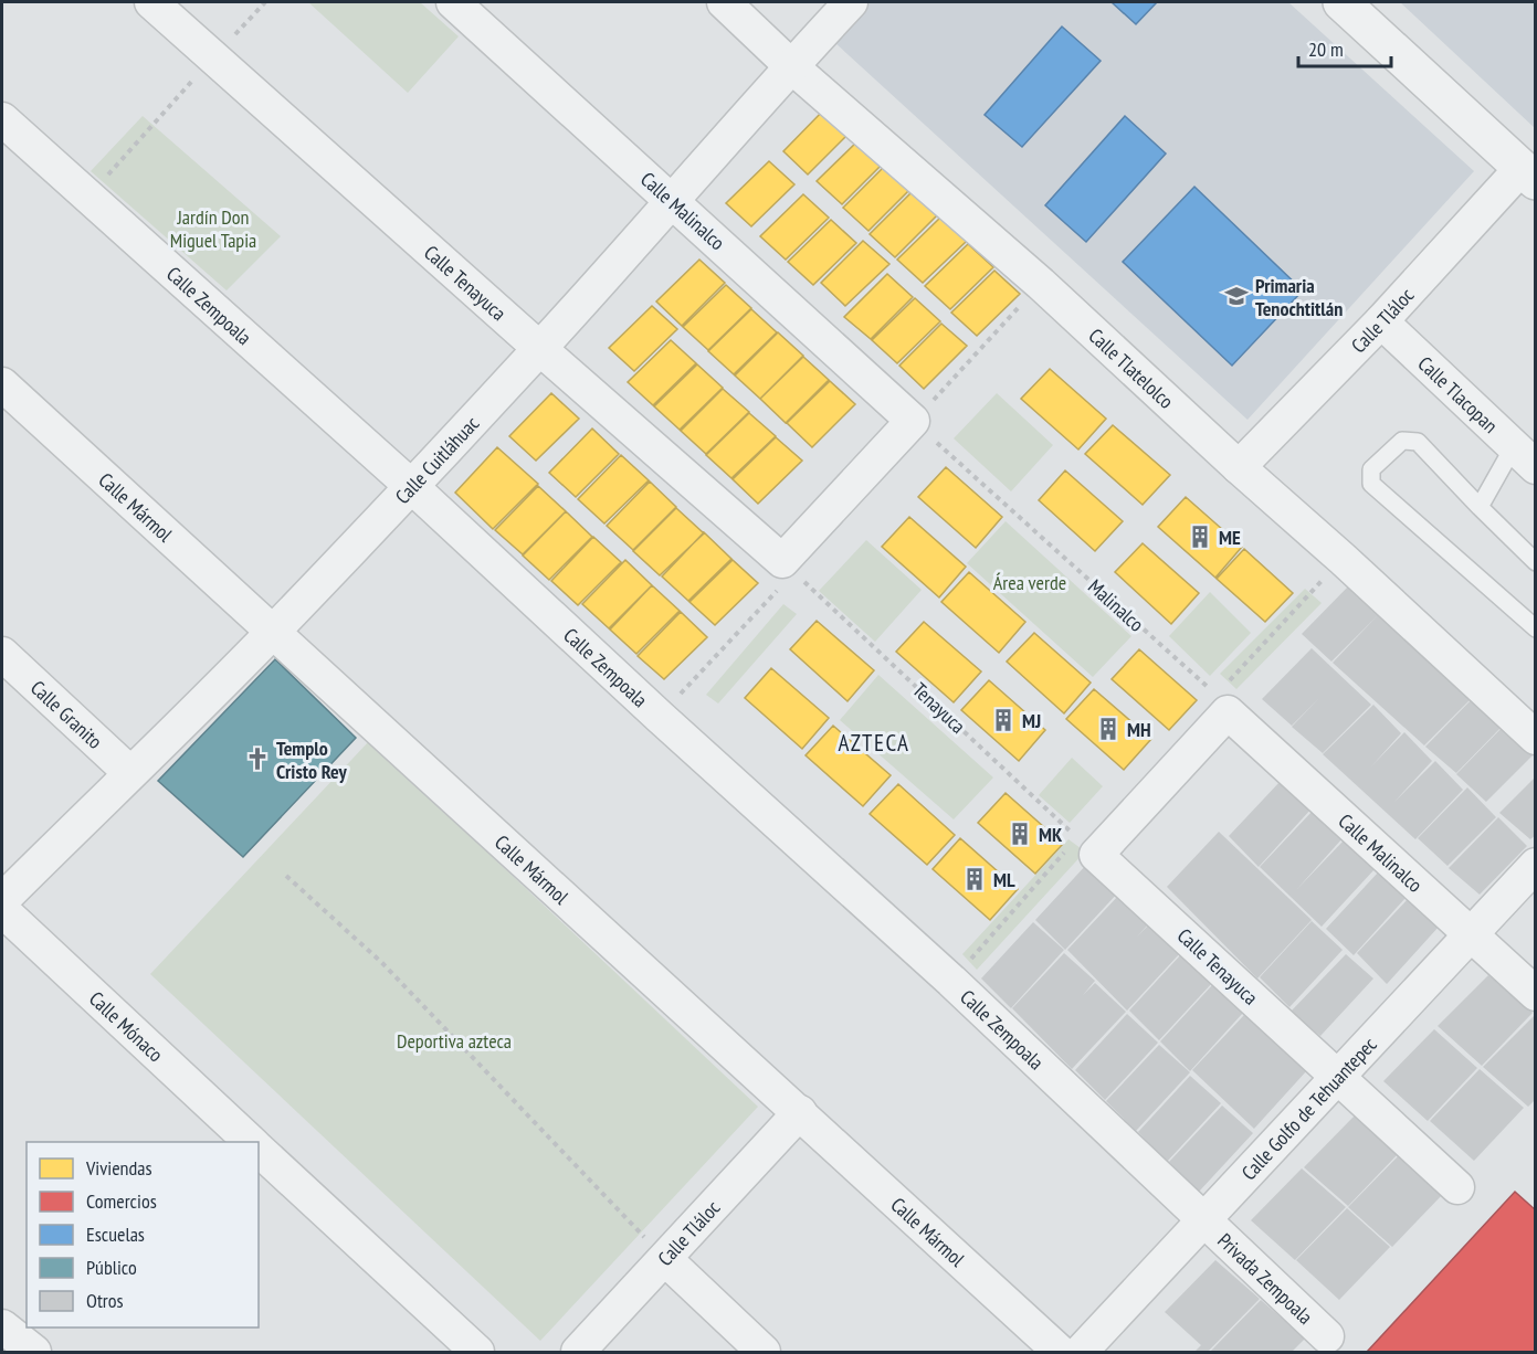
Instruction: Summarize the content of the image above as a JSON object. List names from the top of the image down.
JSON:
{
  "streets": {
    "street": [
      "Calle Malinalco",
      "Calle Tenayuca",
      "Calle Zempoala",
      "Calle Tláloc",
      "Calle Tlatelolco",
      "Calle Tlacopan",
      "Calle Cuitláhuac",
      "Calle Mármol",
      "Calle Granito",
      "Calle Mónaco",
      "Calle Golfo de Tehuantepec",
      "Privada Zempoala"
    ],
    "path": ["Malinalco", "Tenayuca"]
  },
  "crossings": [
    ["Calle Malinalco", "Calle Cuitláhuac"],
    ["Calle Malinalco", "Malinalco"],
    ["Calle Malinalco", "Calle Golfo de Tehuantepec"],
    ["Calle Tenayuca", "Calle Cuitláhuac"],
    ["Calle Tenayuca", "Tenayuca"],
    ["Calle Tenayuca", "Calle Golfo de Tehuantepec"],
    ["Calle Zempoala", "Calle Cuitláhuac"],
    ["Calle Zempoala", "Calle Golfo de Tehuantepec"],
    ["Calle Zempoala", "Privada Zempoala"],
    ["Calle Tláloc", "Calle Tlatelolco"],
    ["Calle Tláloc", "Calle Tlacopan"],
    ["Calle Tláloc", "Calle Mármol"],
    ["Calle Tlatelolco", "Calle Cuitláhuac"],
    ["Calle Cuitláhuac", "Calle Mármol"],
    ["Calle Cuitláhuac", "Calle Granito"],
    ["Calle Golfo de Tehuantepec", "Privada Zempoala"]
  ],
  "districts": ["AZTECA"],
  "parks": ["Jardín Don Miguel Tapia", "Área verde", "Deportiva azteca"],
  "places": {
    "school or university": ["Primaria Tenochtitlán"],
    "building": [
      "ME",
      "MJ",
      "MH",
      "MK",
      "ML"
    ],
    "church": ["Templo Cristo Rey"]
  },
  "legend": [
    "Viviendas",
    "Comercios",
    "Escuelas",
    "Público",
    "Otros"
  ],
  "scale_bar": "20 m"
}
